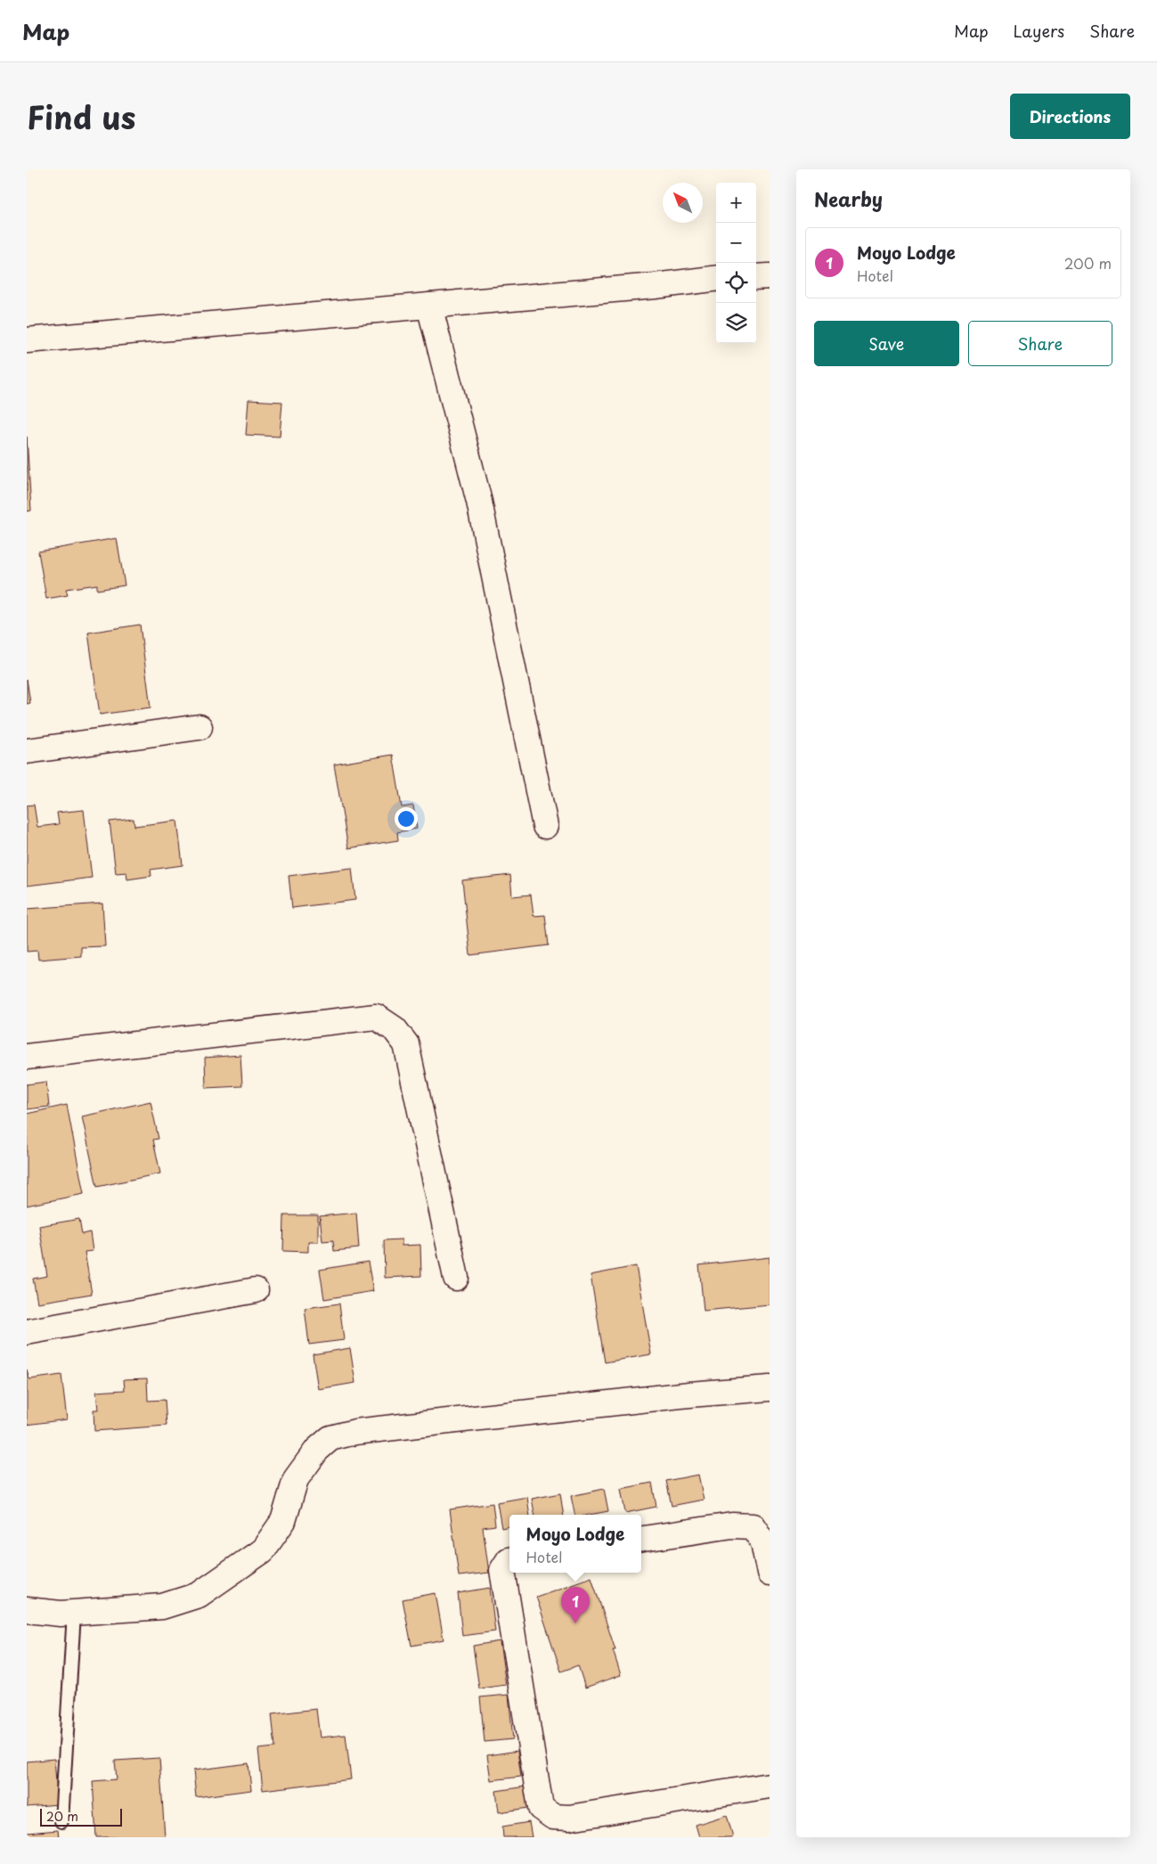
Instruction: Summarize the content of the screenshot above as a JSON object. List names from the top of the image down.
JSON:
{
  "scale_bar": "20 m",
  "north": "top left",
  "page": {
    "header": "Map",
    "nav": ["Map", "Layers", "Share"],
    "title": "Find us",
    "buttons": [
      "Directions",
      ["Save", "Share"]
    ],
    "heading": "Nearby",
    "map_buttons": ["+", "−"],
    "list": [
      {
        "mark": "1",
        "name": "Moyo Lodge",
        "note": "Hotel",
        "value": "200 m"
      }
    ],
    "popup": ["Moyo Lodge", "Hotel"],
    "pins": "1",
    "scale": "20 m"
  }
}
